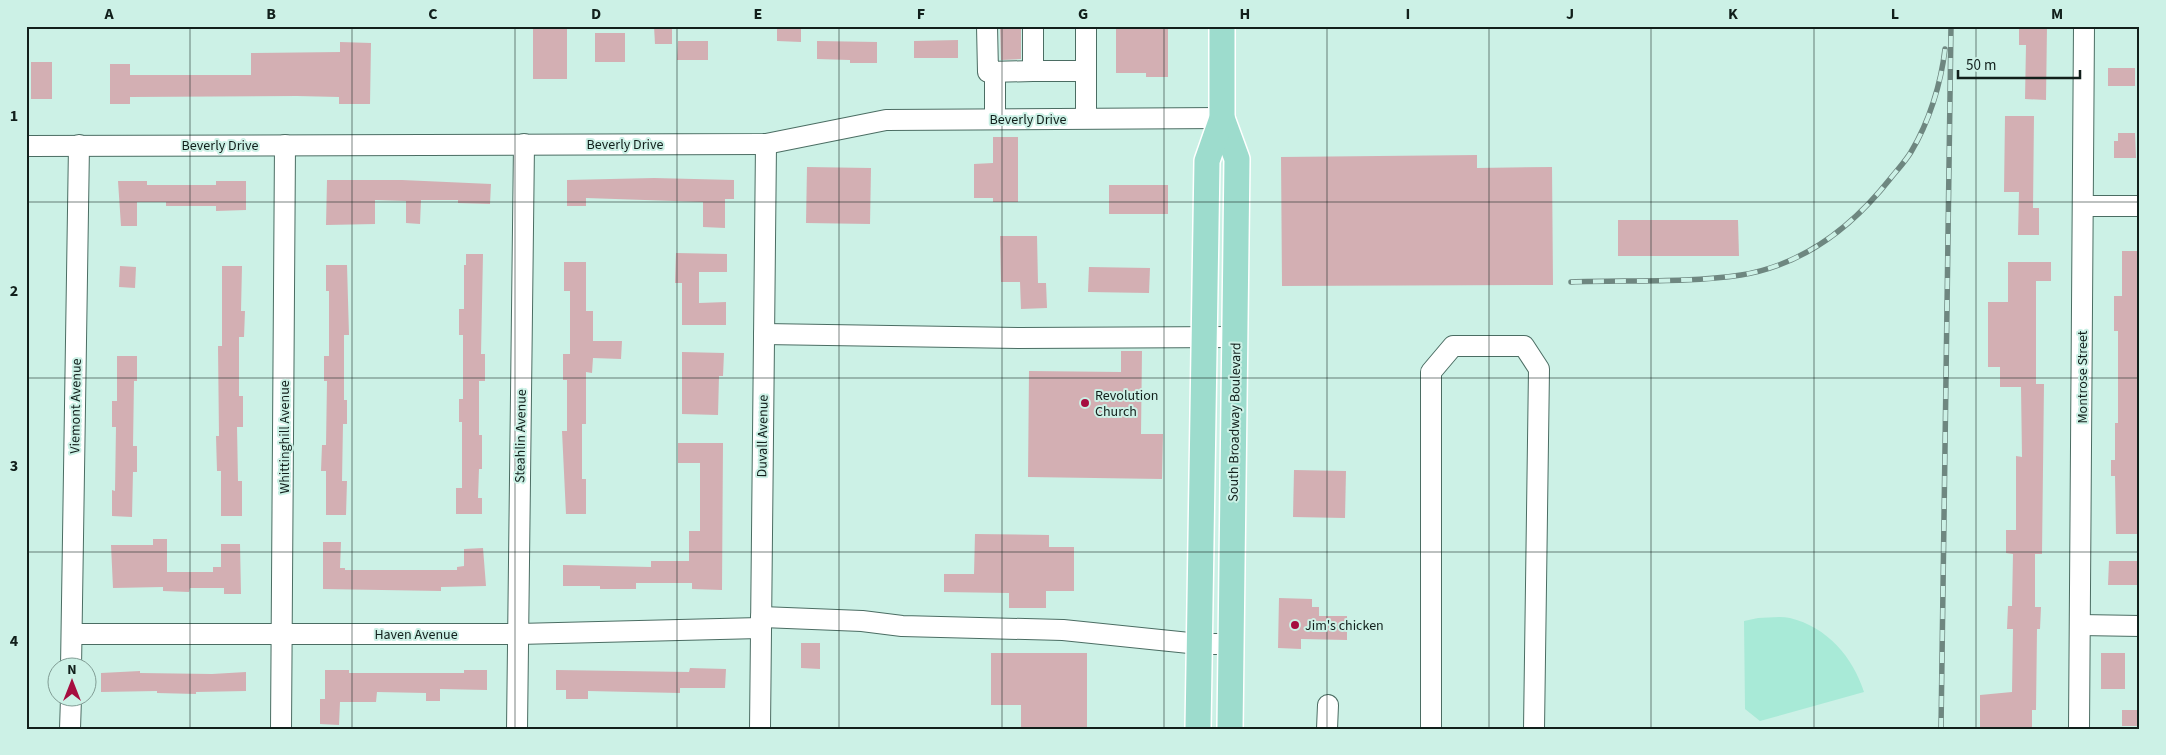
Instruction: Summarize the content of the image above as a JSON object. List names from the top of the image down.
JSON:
{
  "streets": {
    "main road": ["South Broadway Boulevard"],
    "street": [
      "Beverly Drive",
      "Montrose Street",
      "Viemont Avenue",
      "Steahlin Avenue",
      "Duvall Avenue",
      "Whittinghill Avenue",
      "Haven Avenue"
    ]
  },
  "crossings": [
    ["Beverly Drive", "Viemont Avenue"],
    ["Beverly Drive", "South Broadway Boulevard"],
    ["Beverly Drive", "Steahlin Avenue"],
    ["Beverly Drive", "Duvall Avenue"],
    ["Beverly Drive", "Whittinghill Avenue"],
    ["Viemont Avenue", "Haven Avenue"],
    ["South Broadway Boulevard", "Haven Avenue"],
    ["Steahlin Avenue", "Haven Avenue"],
    ["Duvall Avenue", "Haven Avenue"],
    ["Whittinghill Avenue", "Haven Avenue"]
  ],
  "places": ["Revolution Church", "Jim's chicken"],
  "scale_bar": "50 m",
  "north": "top",
  "grid": {
    "columns": [
      "A",
      "B",
      "C",
      "D",
      "E",
      "F",
      "G",
      "H",
      "I",
      "J",
      "K",
      "L",
      "M"
    ],
    "rows": [
      "1",
      "2",
      "3",
      "4"
    ]
  }
}
